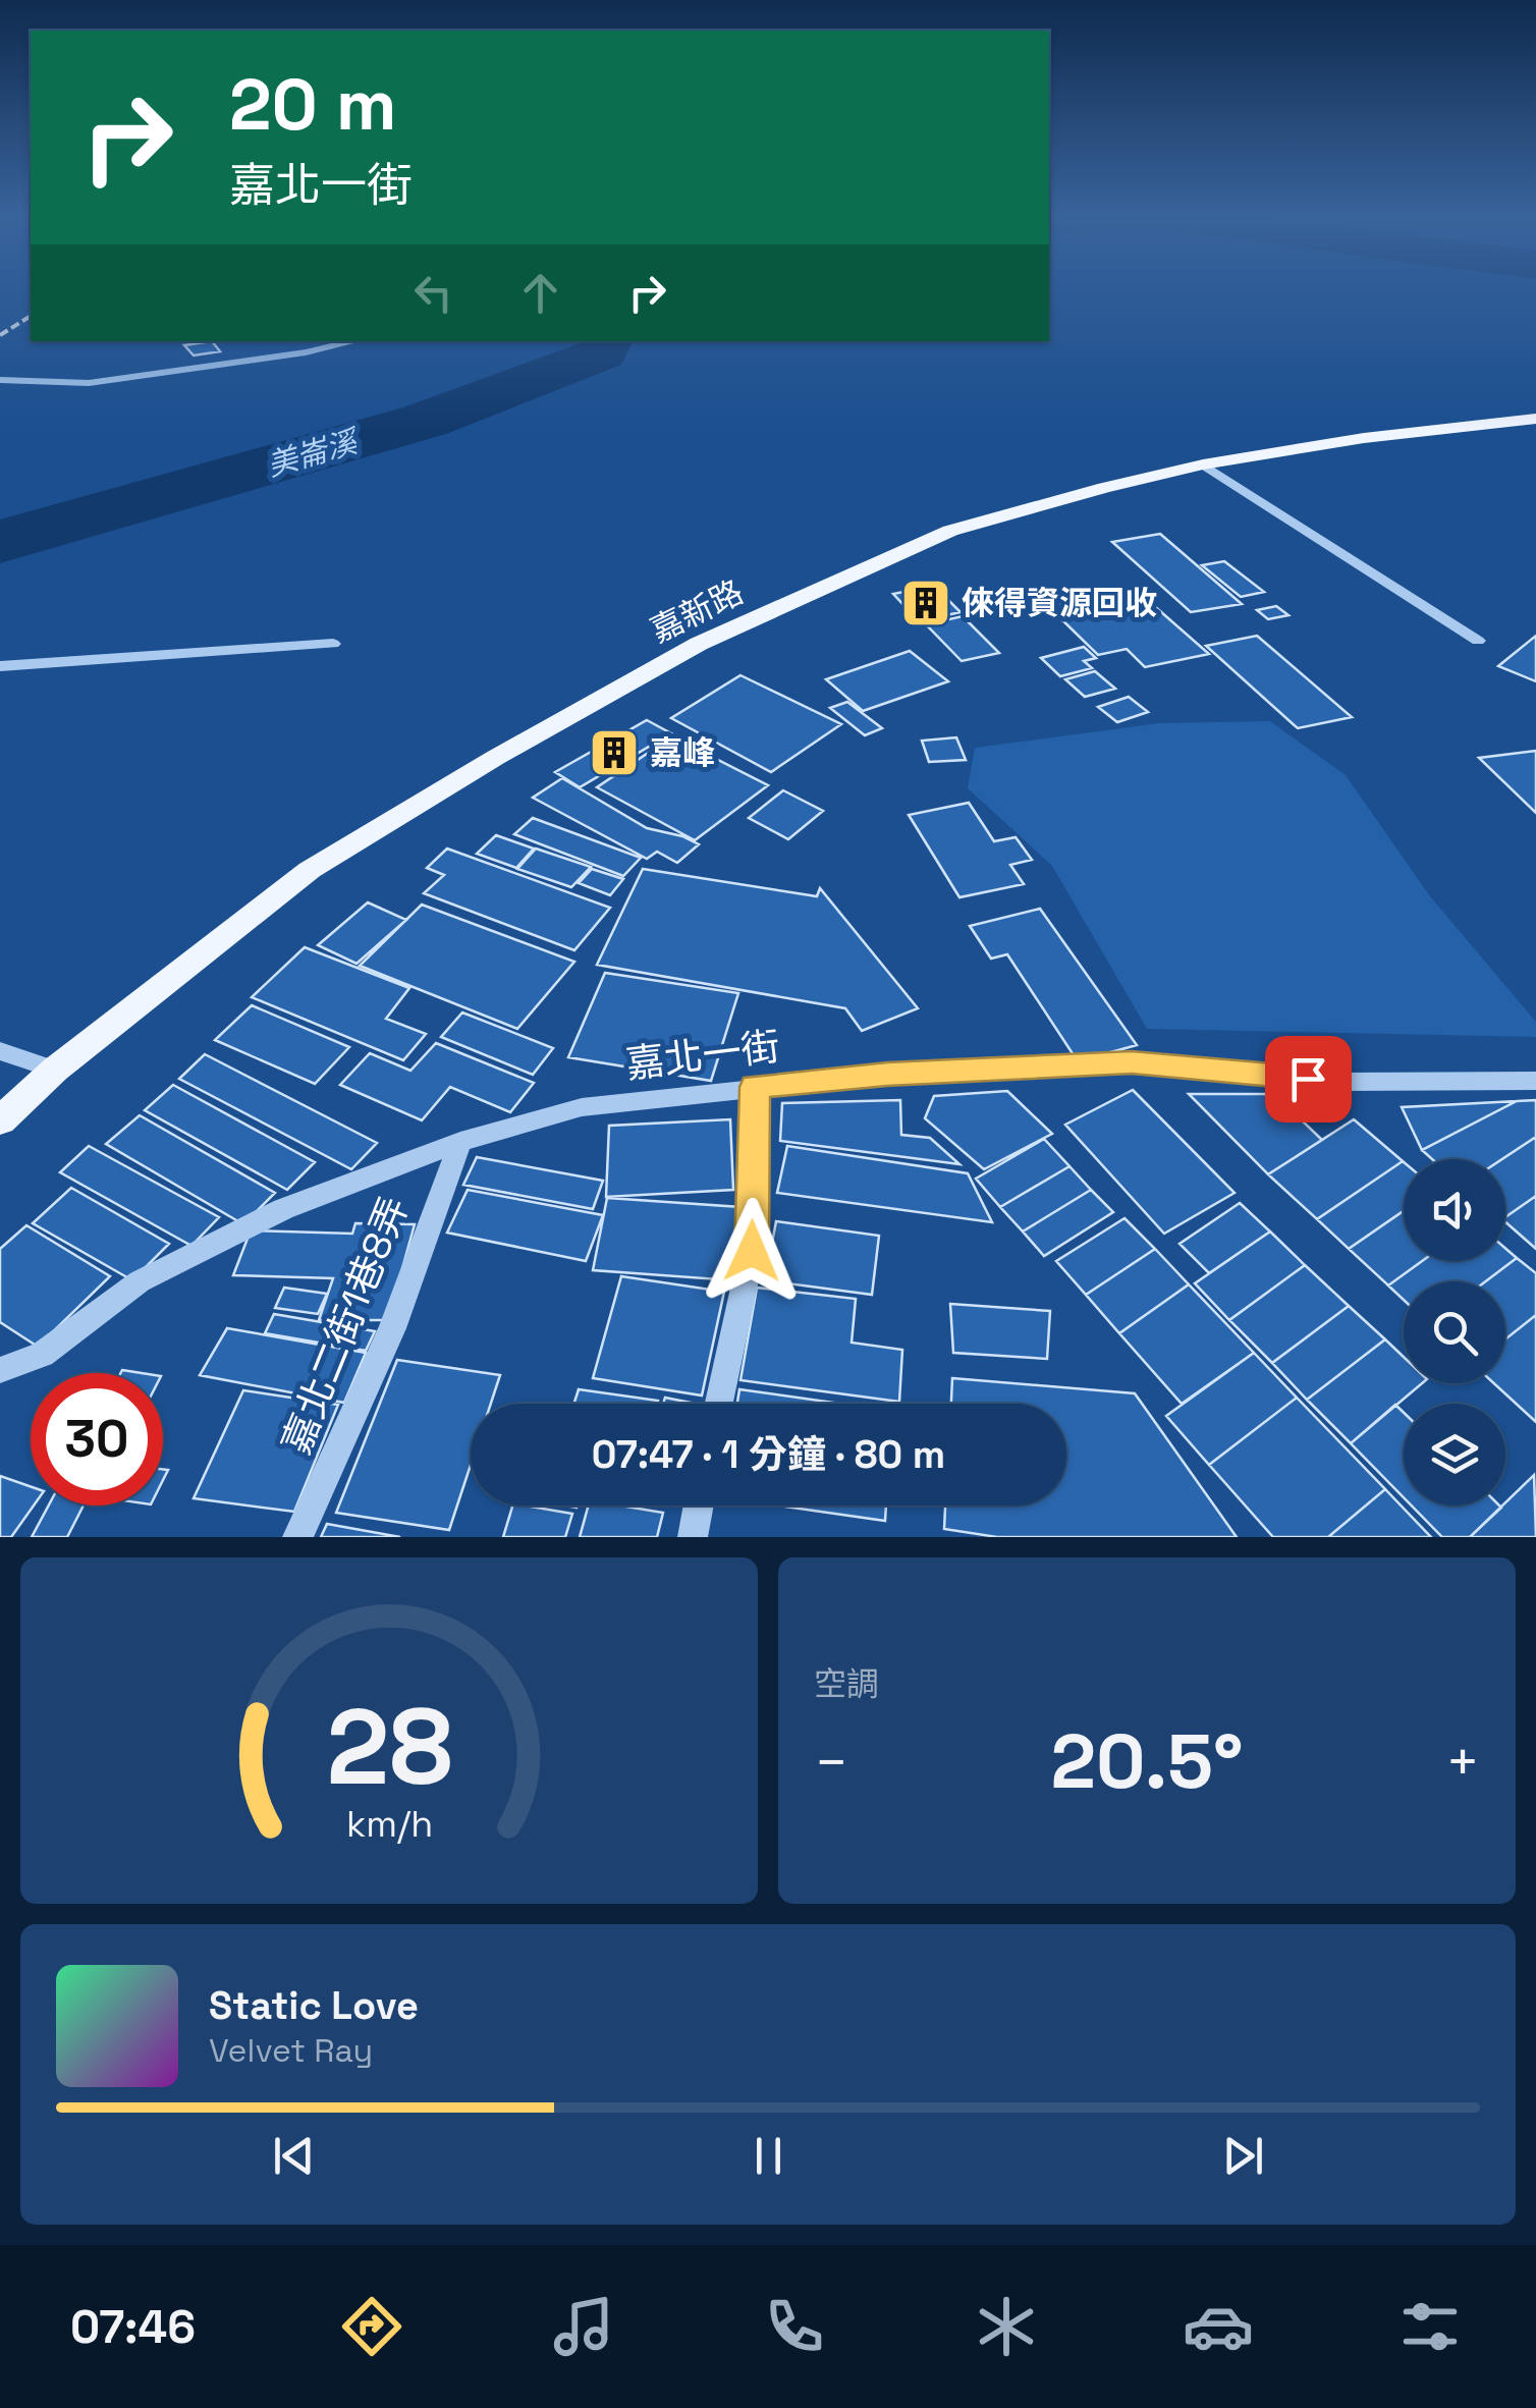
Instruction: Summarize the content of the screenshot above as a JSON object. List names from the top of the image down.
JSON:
{
  "streets": {
    "main road": ["嘉新路"],
    "street": ["嘉北一街", "嘉北二街1巷8弄"]
  },
  "crossings": [
    ["嘉北一街", "嘉北二街1巷8弄"]
  ],
  "water": ["美崙溪"],
  "places": {
    "building": ["倈得資源回收", "嘉峰"]
  },
  "page": {
    "turn": ["20 m", "嘉北一街"],
    "limit": "30",
    "trip": "07:47 · 1 分鐘 · 80 m",
    "tile": "空調",
    "heat": ["−", "20.5°", "+"],
    "song": ["Static Love", "Velvet Ray"],
    "tabs": "07:46",
    "gauge": ["28", "km/h"]
  }
}
